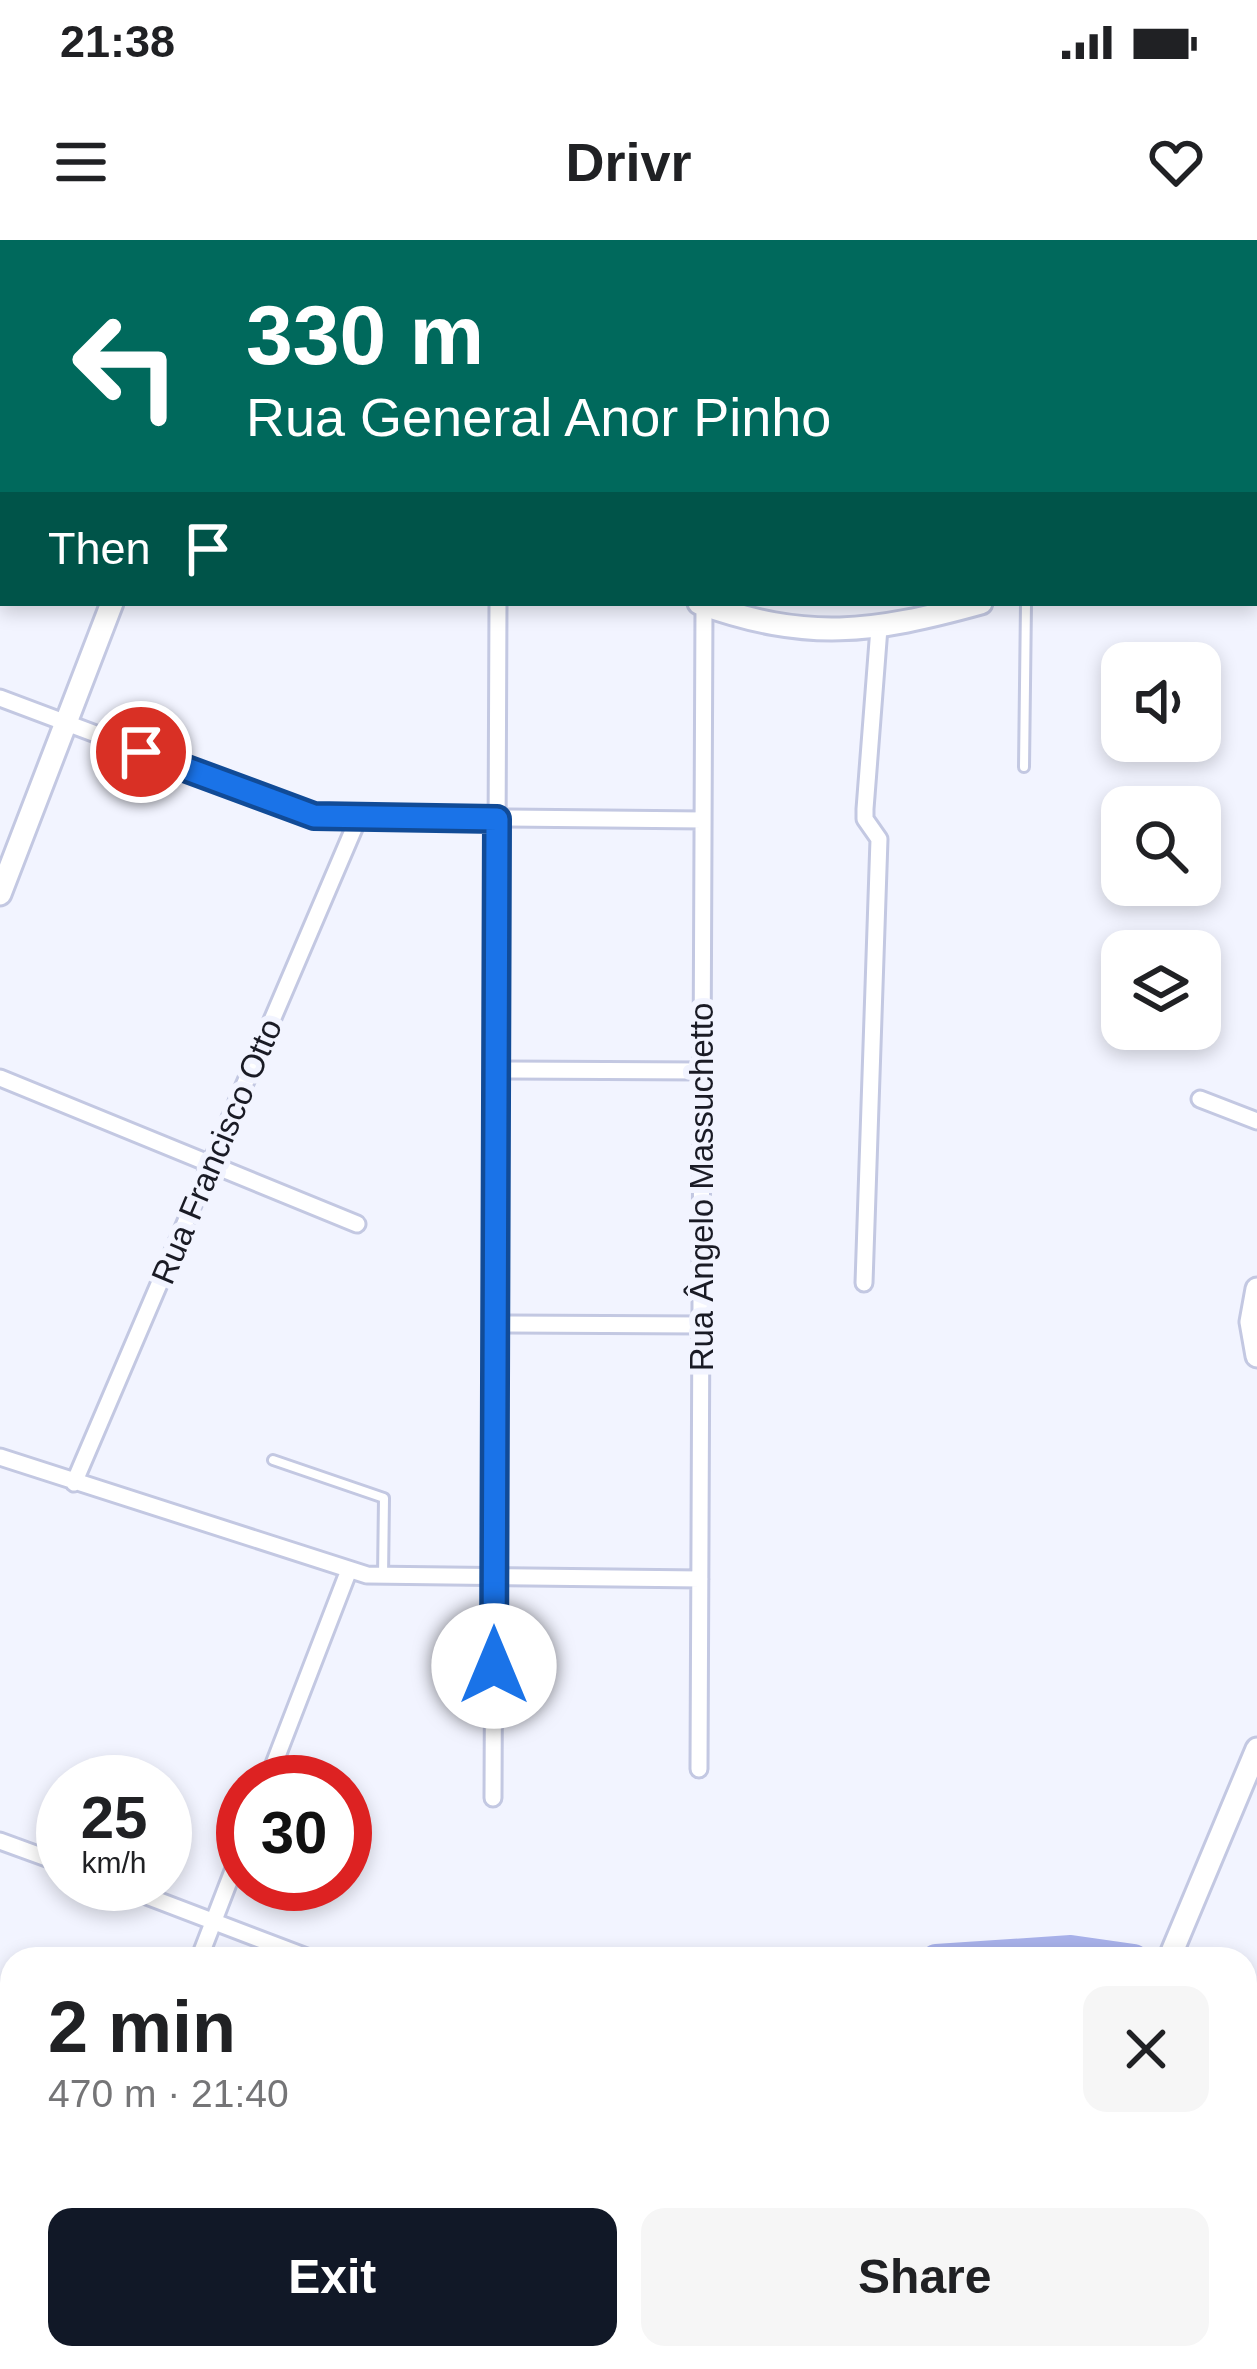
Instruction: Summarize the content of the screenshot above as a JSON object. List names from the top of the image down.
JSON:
{
  "streets": {
    "street": ["Rua Francisco Otto", "Rua Ângelo Massuchetto"]
  },
  "page": {
    "status": "21:38",
    "header": "Drivr",
    "turn": ["330 m", "Rua General Anor Pinho"],
    "then": "Then",
    "speed": "25 km/h",
    "limit": "30",
    "heading": ["2 min", "470 m · 21:40"],
    "buttons": ["Exit", "Share"]
  }
}
